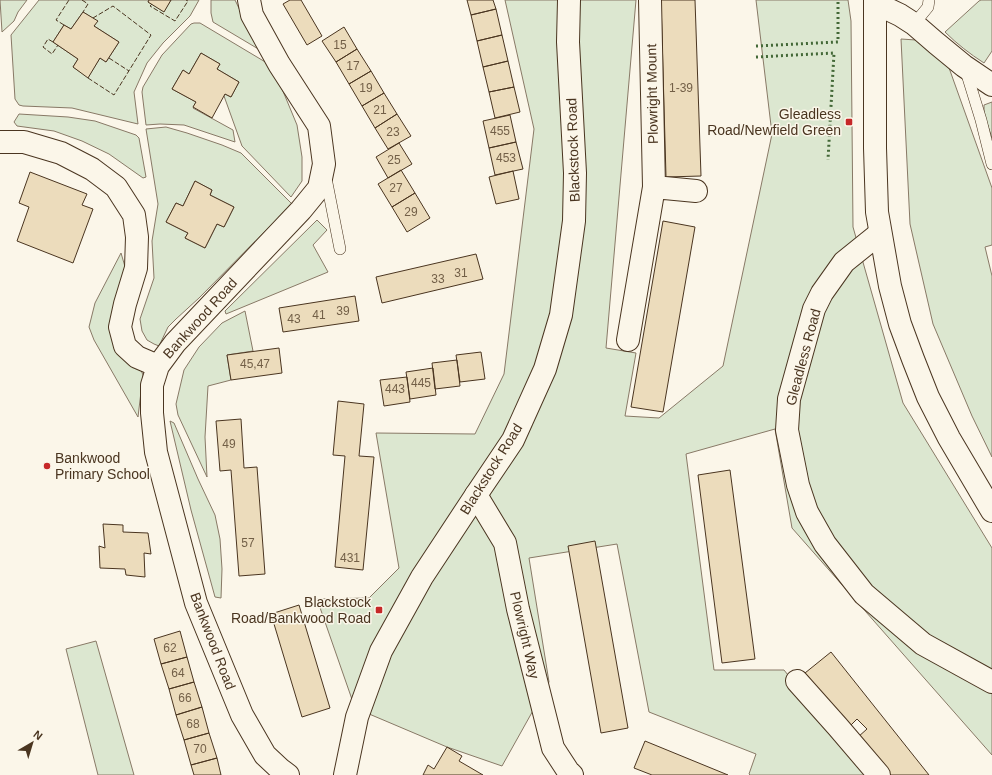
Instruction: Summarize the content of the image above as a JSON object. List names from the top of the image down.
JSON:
{
  "streets": {
    "street": [
      "Plowright Mount",
      "Blackstock Road",
      "Bankwood Road",
      "Gleadless Road",
      "Plowright Way"
    ]
  },
  "crossings": [
    ["Blackstock Road", "Plowright Way"]
  ],
  "places": {
    "transit": ["Gleadless Road/Newfield Green", "Blackstock Road/Bankwood Road"],
    "other": ["Bankwood Primary School"]
  },
  "house_numbers": [
    "15",
    "17",
    "19",
    "1-39",
    "21",
    "455",
    "23",
    "453",
    "25",
    "27",
    "29",
    "31",
    "33",
    "39",
    "41",
    "43",
    "45,47",
    "445",
    "443",
    "49",
    "57",
    "431",
    "62",
    "64",
    "66",
    "68",
    "70"
  ],
  "north": "top right"
}
